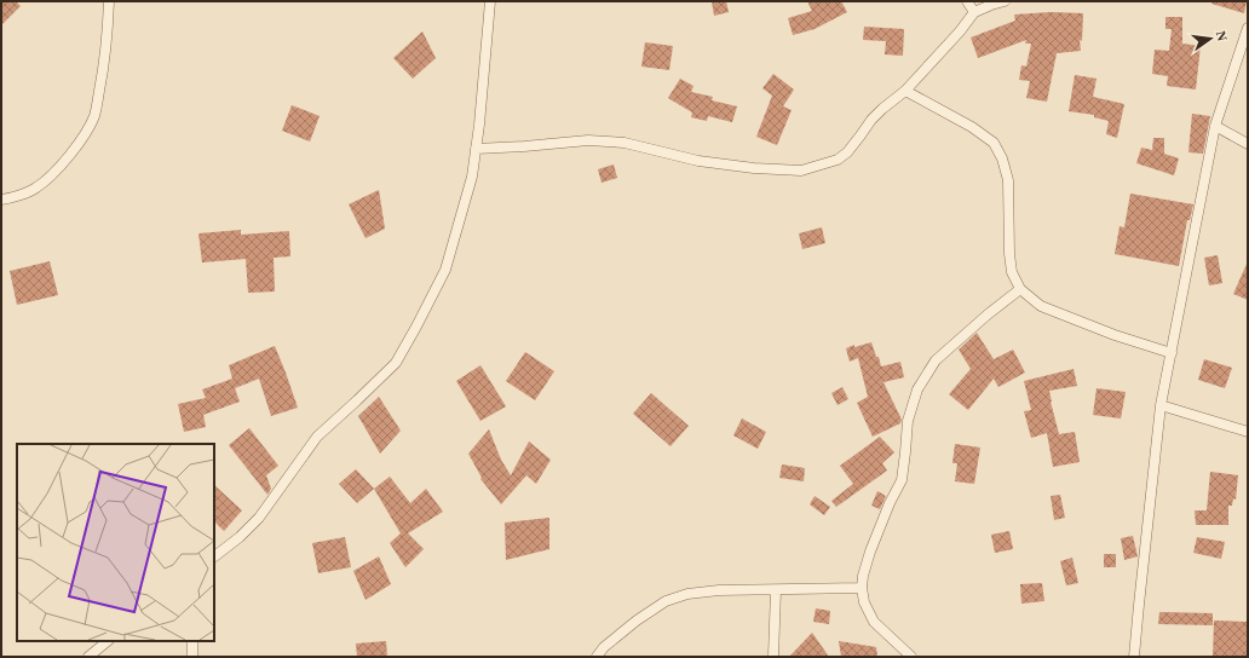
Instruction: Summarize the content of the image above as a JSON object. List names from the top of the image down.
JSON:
{
  "north": "right"
}
